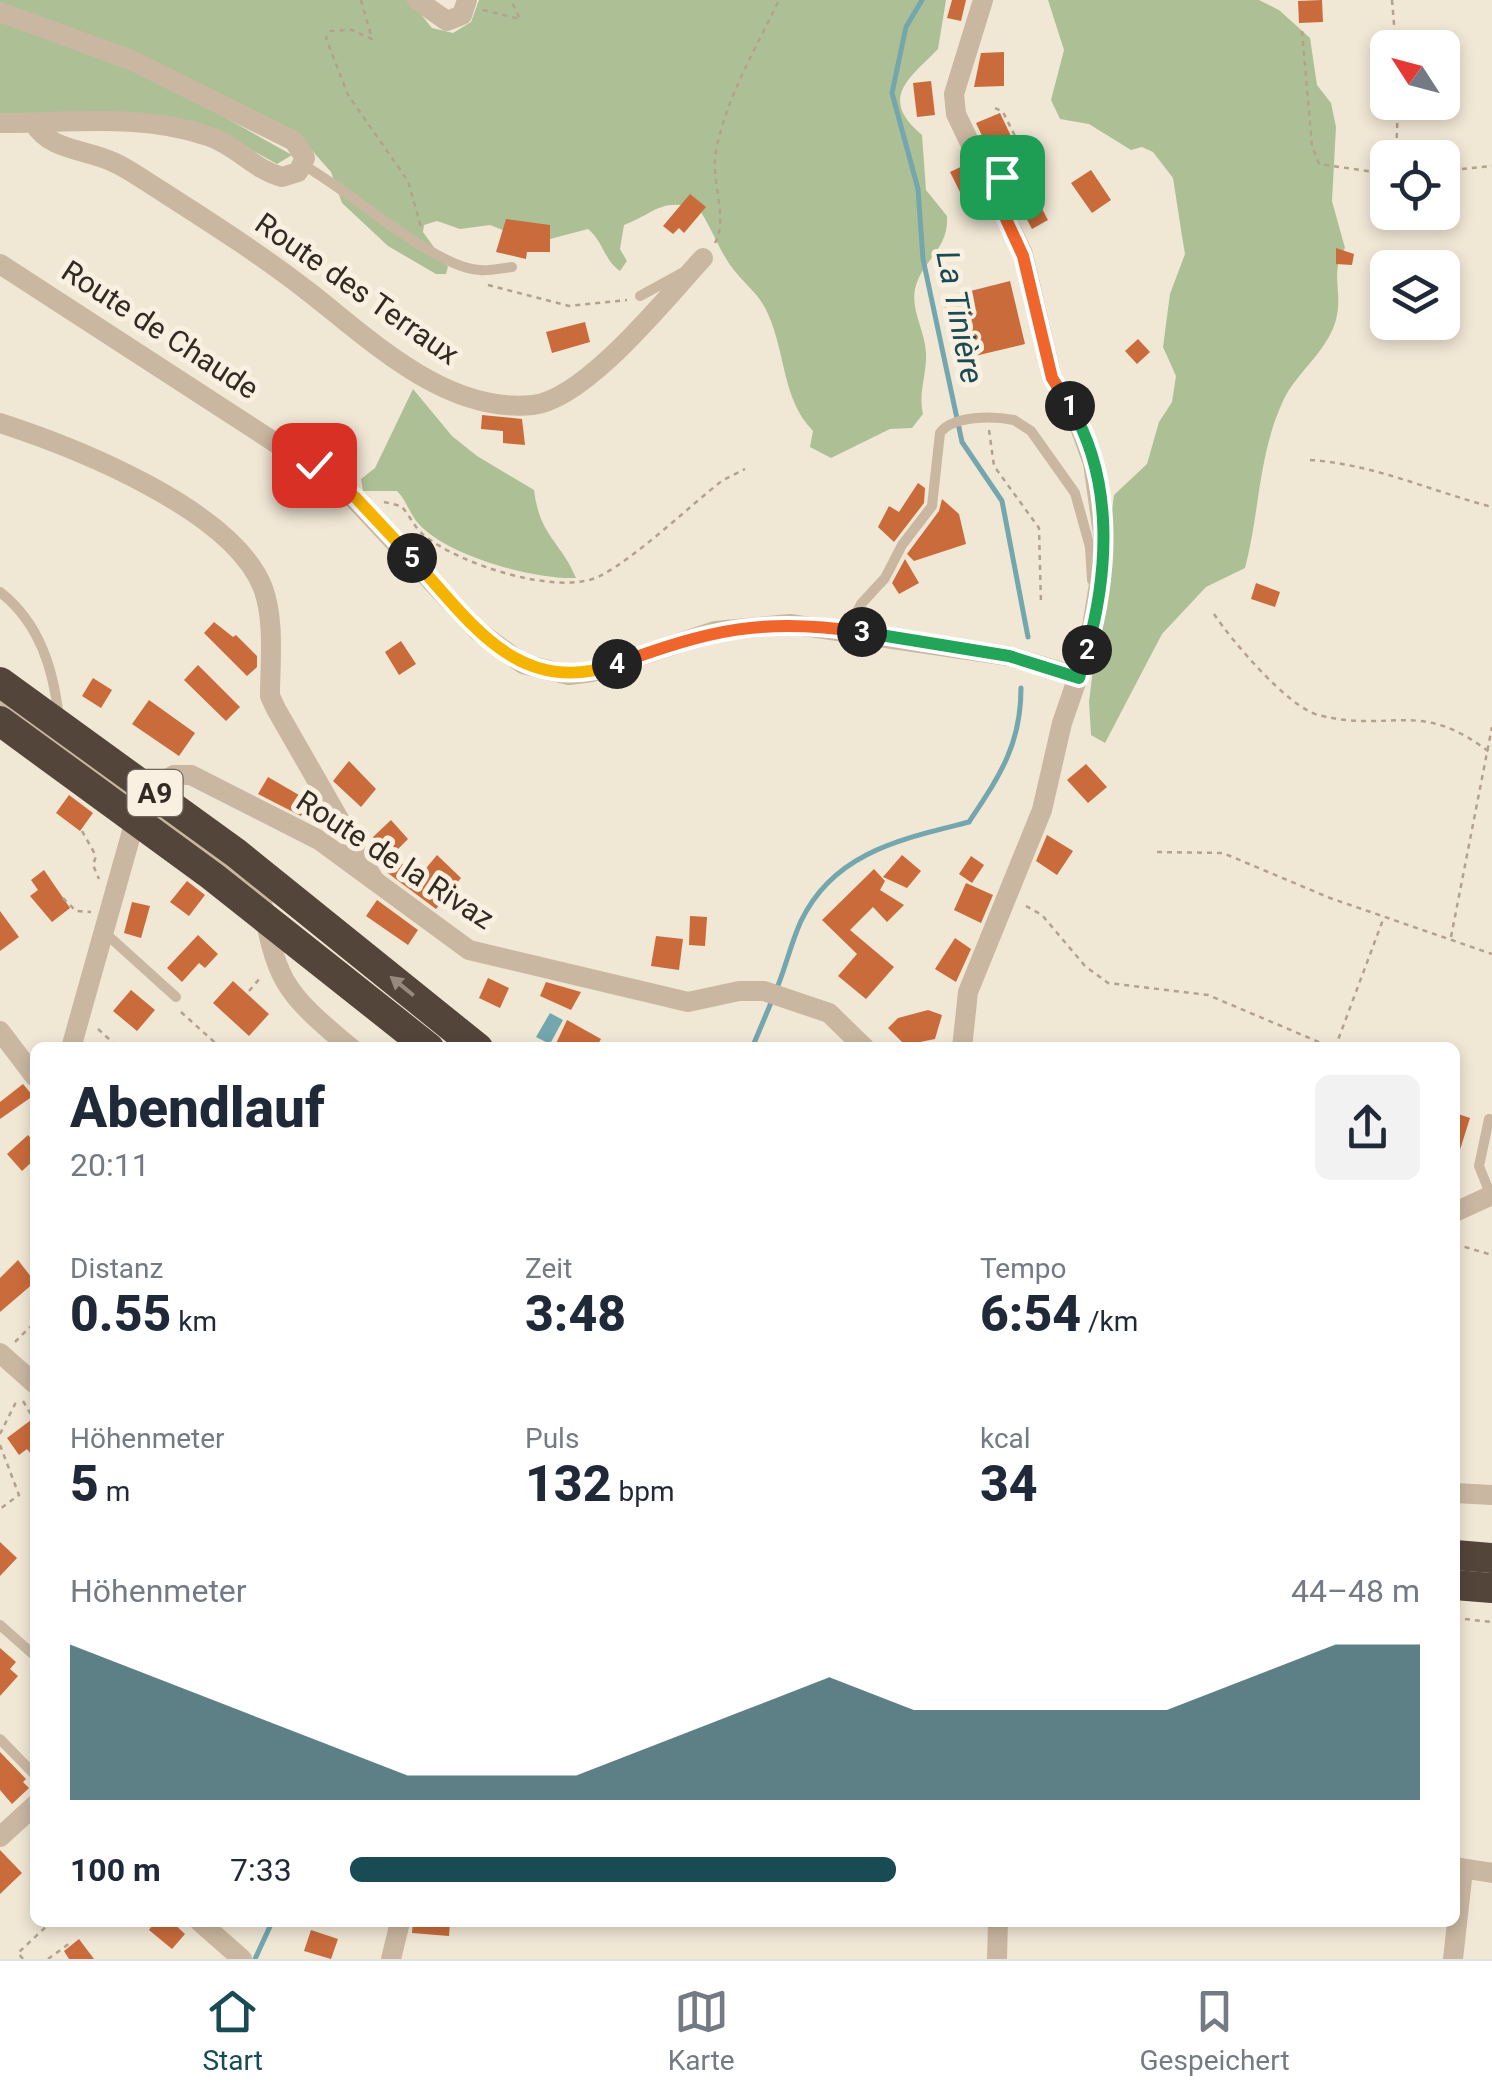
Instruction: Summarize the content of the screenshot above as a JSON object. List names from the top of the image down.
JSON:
{
  "streets": {
    "highway": ["A9"],
    "street": ["Route des Terraux", "Route de Chaude", "Route de la Rivaz"]
  },
  "water": ["La Tinière"],
  "north": "top left",
  "page": {
    "pins": [
      "1",
      "5",
      "3",
      "2",
      "4"
    ],
    "heading": ["Abendlauf", "20:11"],
    "stats": [
      ["Distanz", "0.55 km"],
      ["Zeit", "3:48"],
      ["Tempo", "6:54 /km"],
      ["Höhenmeter", "5 m"],
      ["Puls", "132 bpm"],
      ["kcal", "34"]
    ],
    "chart": ["Höhenmeter", "44–48 m"],
    "list": [
      {
        "name": "100 m",
        "note": "7:33"
      }
    ],
    "tabs": ["Start", "Karte", "Gespeichert"]
  }
}
